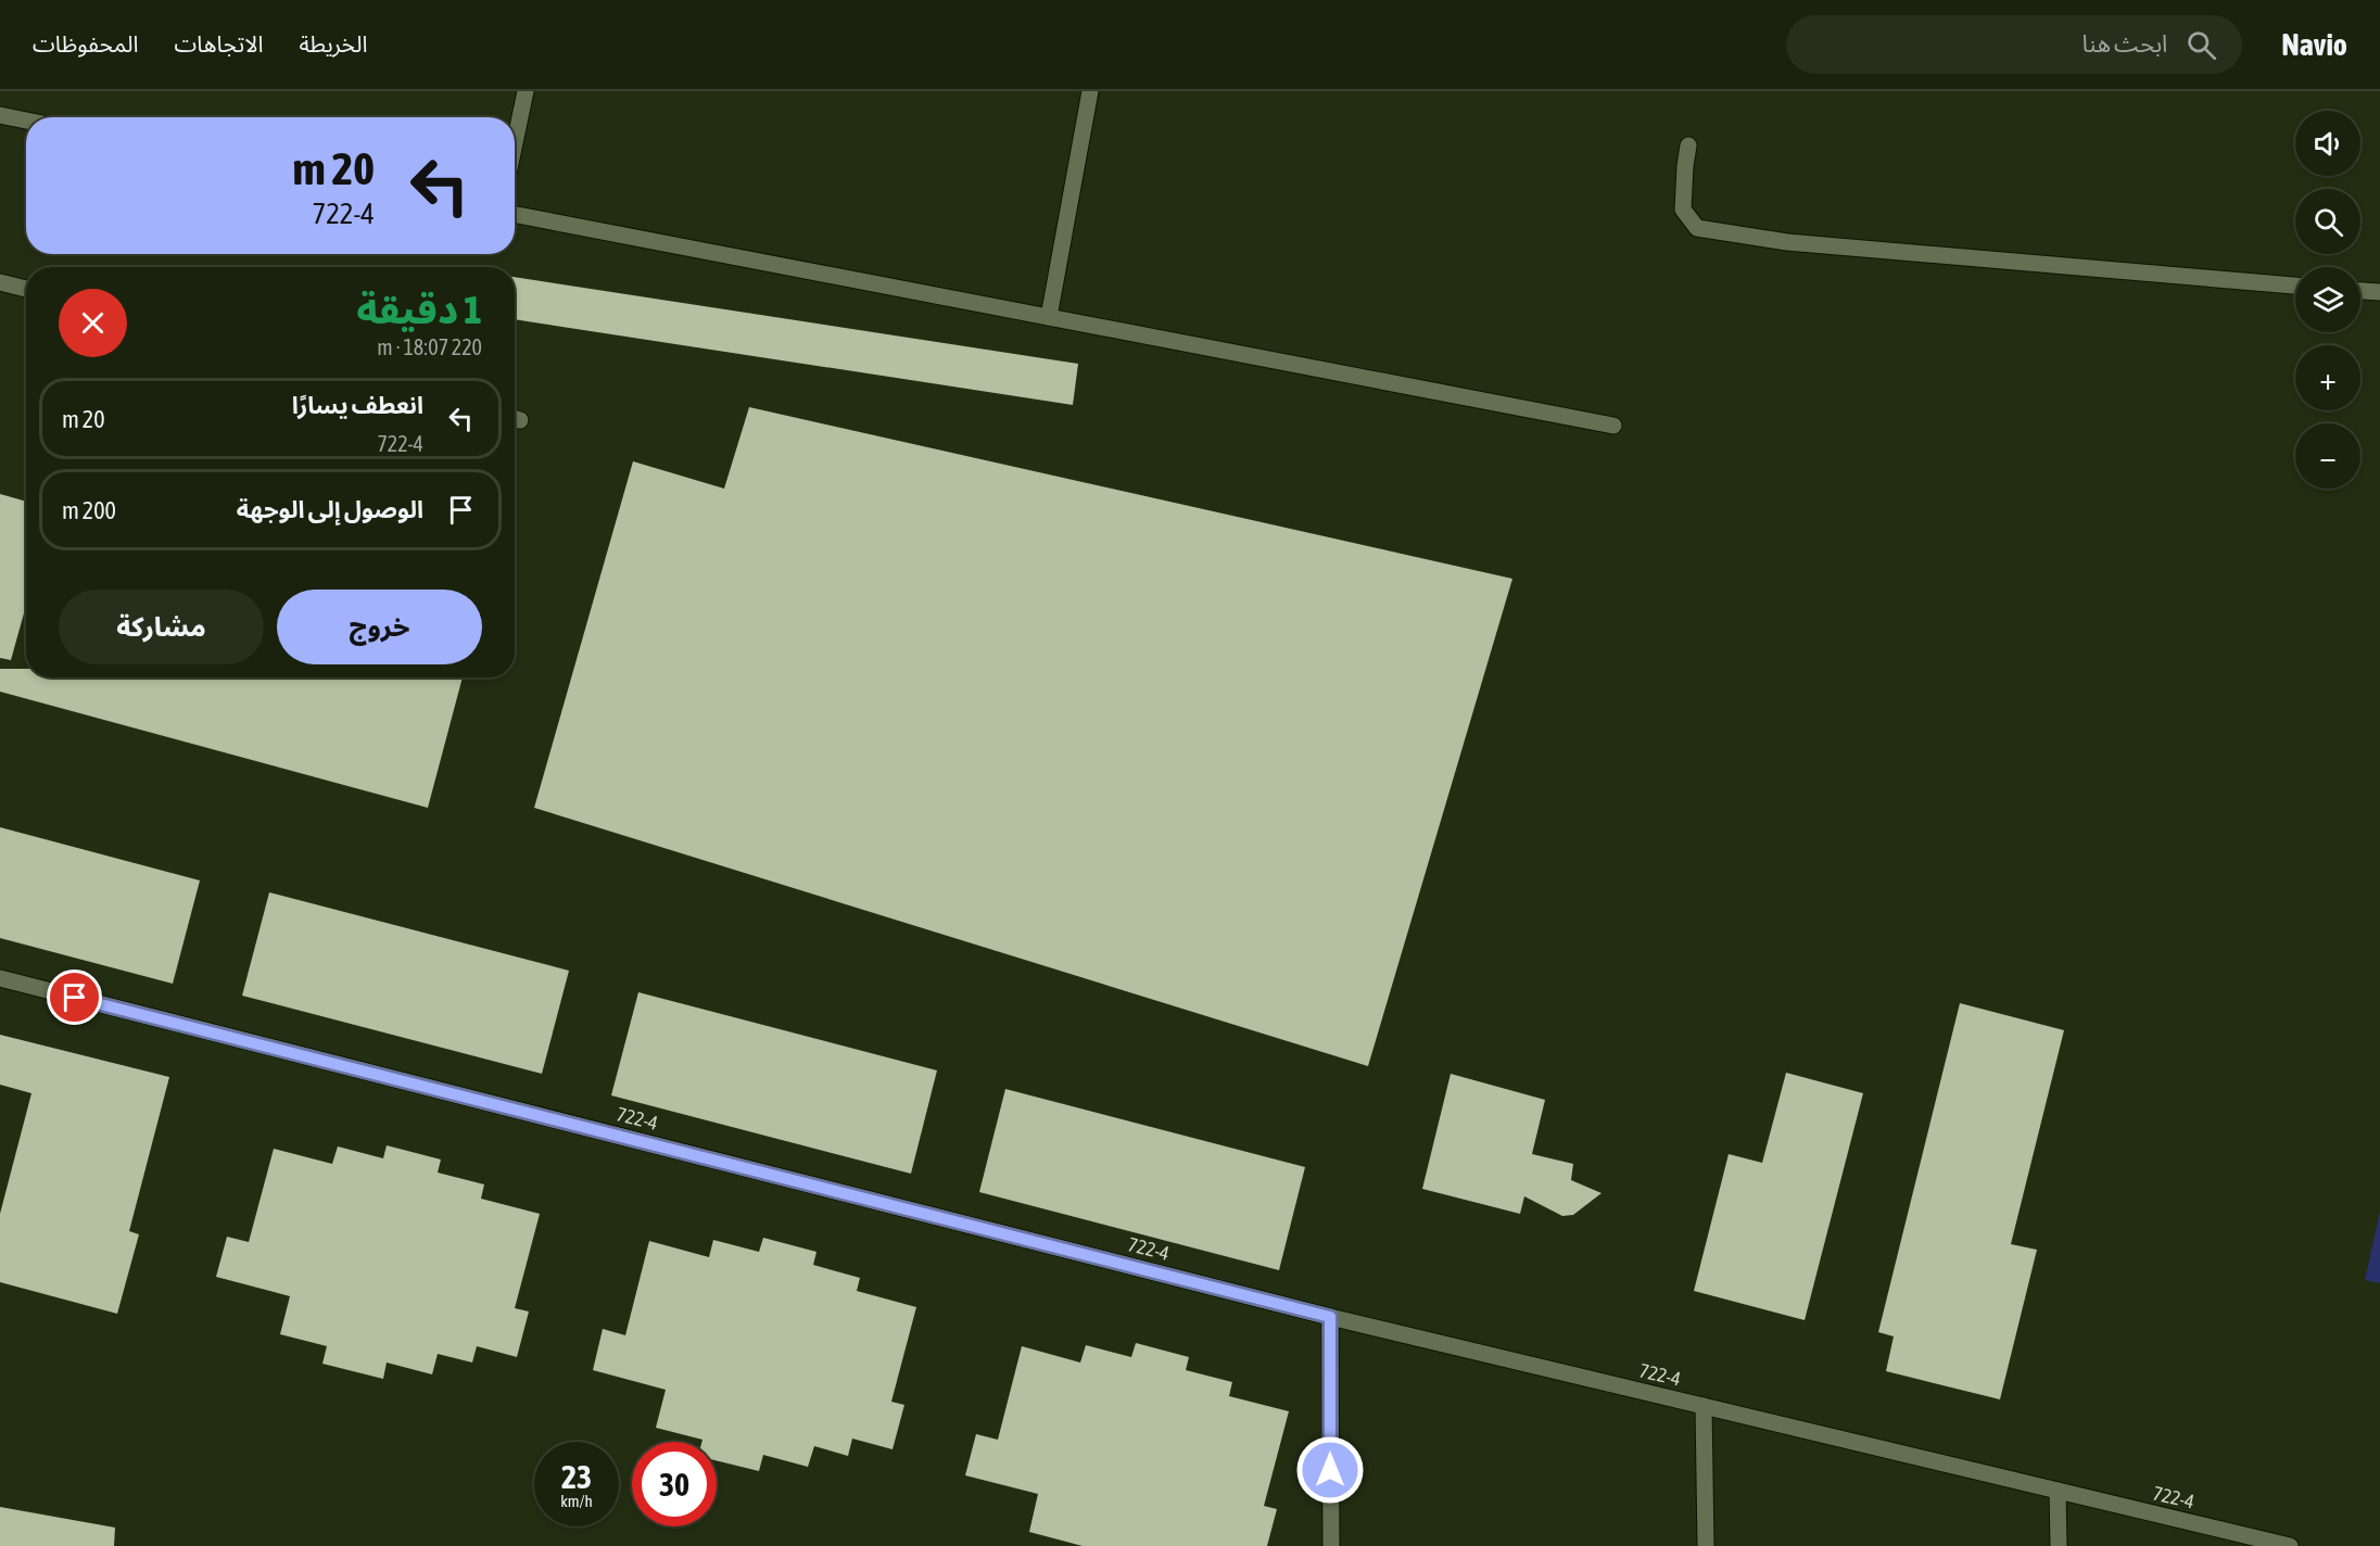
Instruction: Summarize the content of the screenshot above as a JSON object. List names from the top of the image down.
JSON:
{
  "streets": {
    "street": ["722-4"]
  },
  "page": {
    "header": "Navio",
    "search": "ابحث هنا",
    "nav": ["الخريطة", "الاتجاهات", "المحفوظات"],
    "map_buttons": ["+", "−"],
    "turn": ["20 m", "722-4"],
    "heading": ["1 دقيقة", "220 m · 18:07"],
    "list": [
      {
        "name": "انعطف يسارًا",
        "note": "722-4",
        "value": "20 m"
      },
      {
        "name": "الوصول إلى الوجهة",
        "value": "200 m"
      }
    ],
    "buttons": ["خروج", "مشاركة"],
    "speed": "23 km/h",
    "limit": "30"
  }
}
